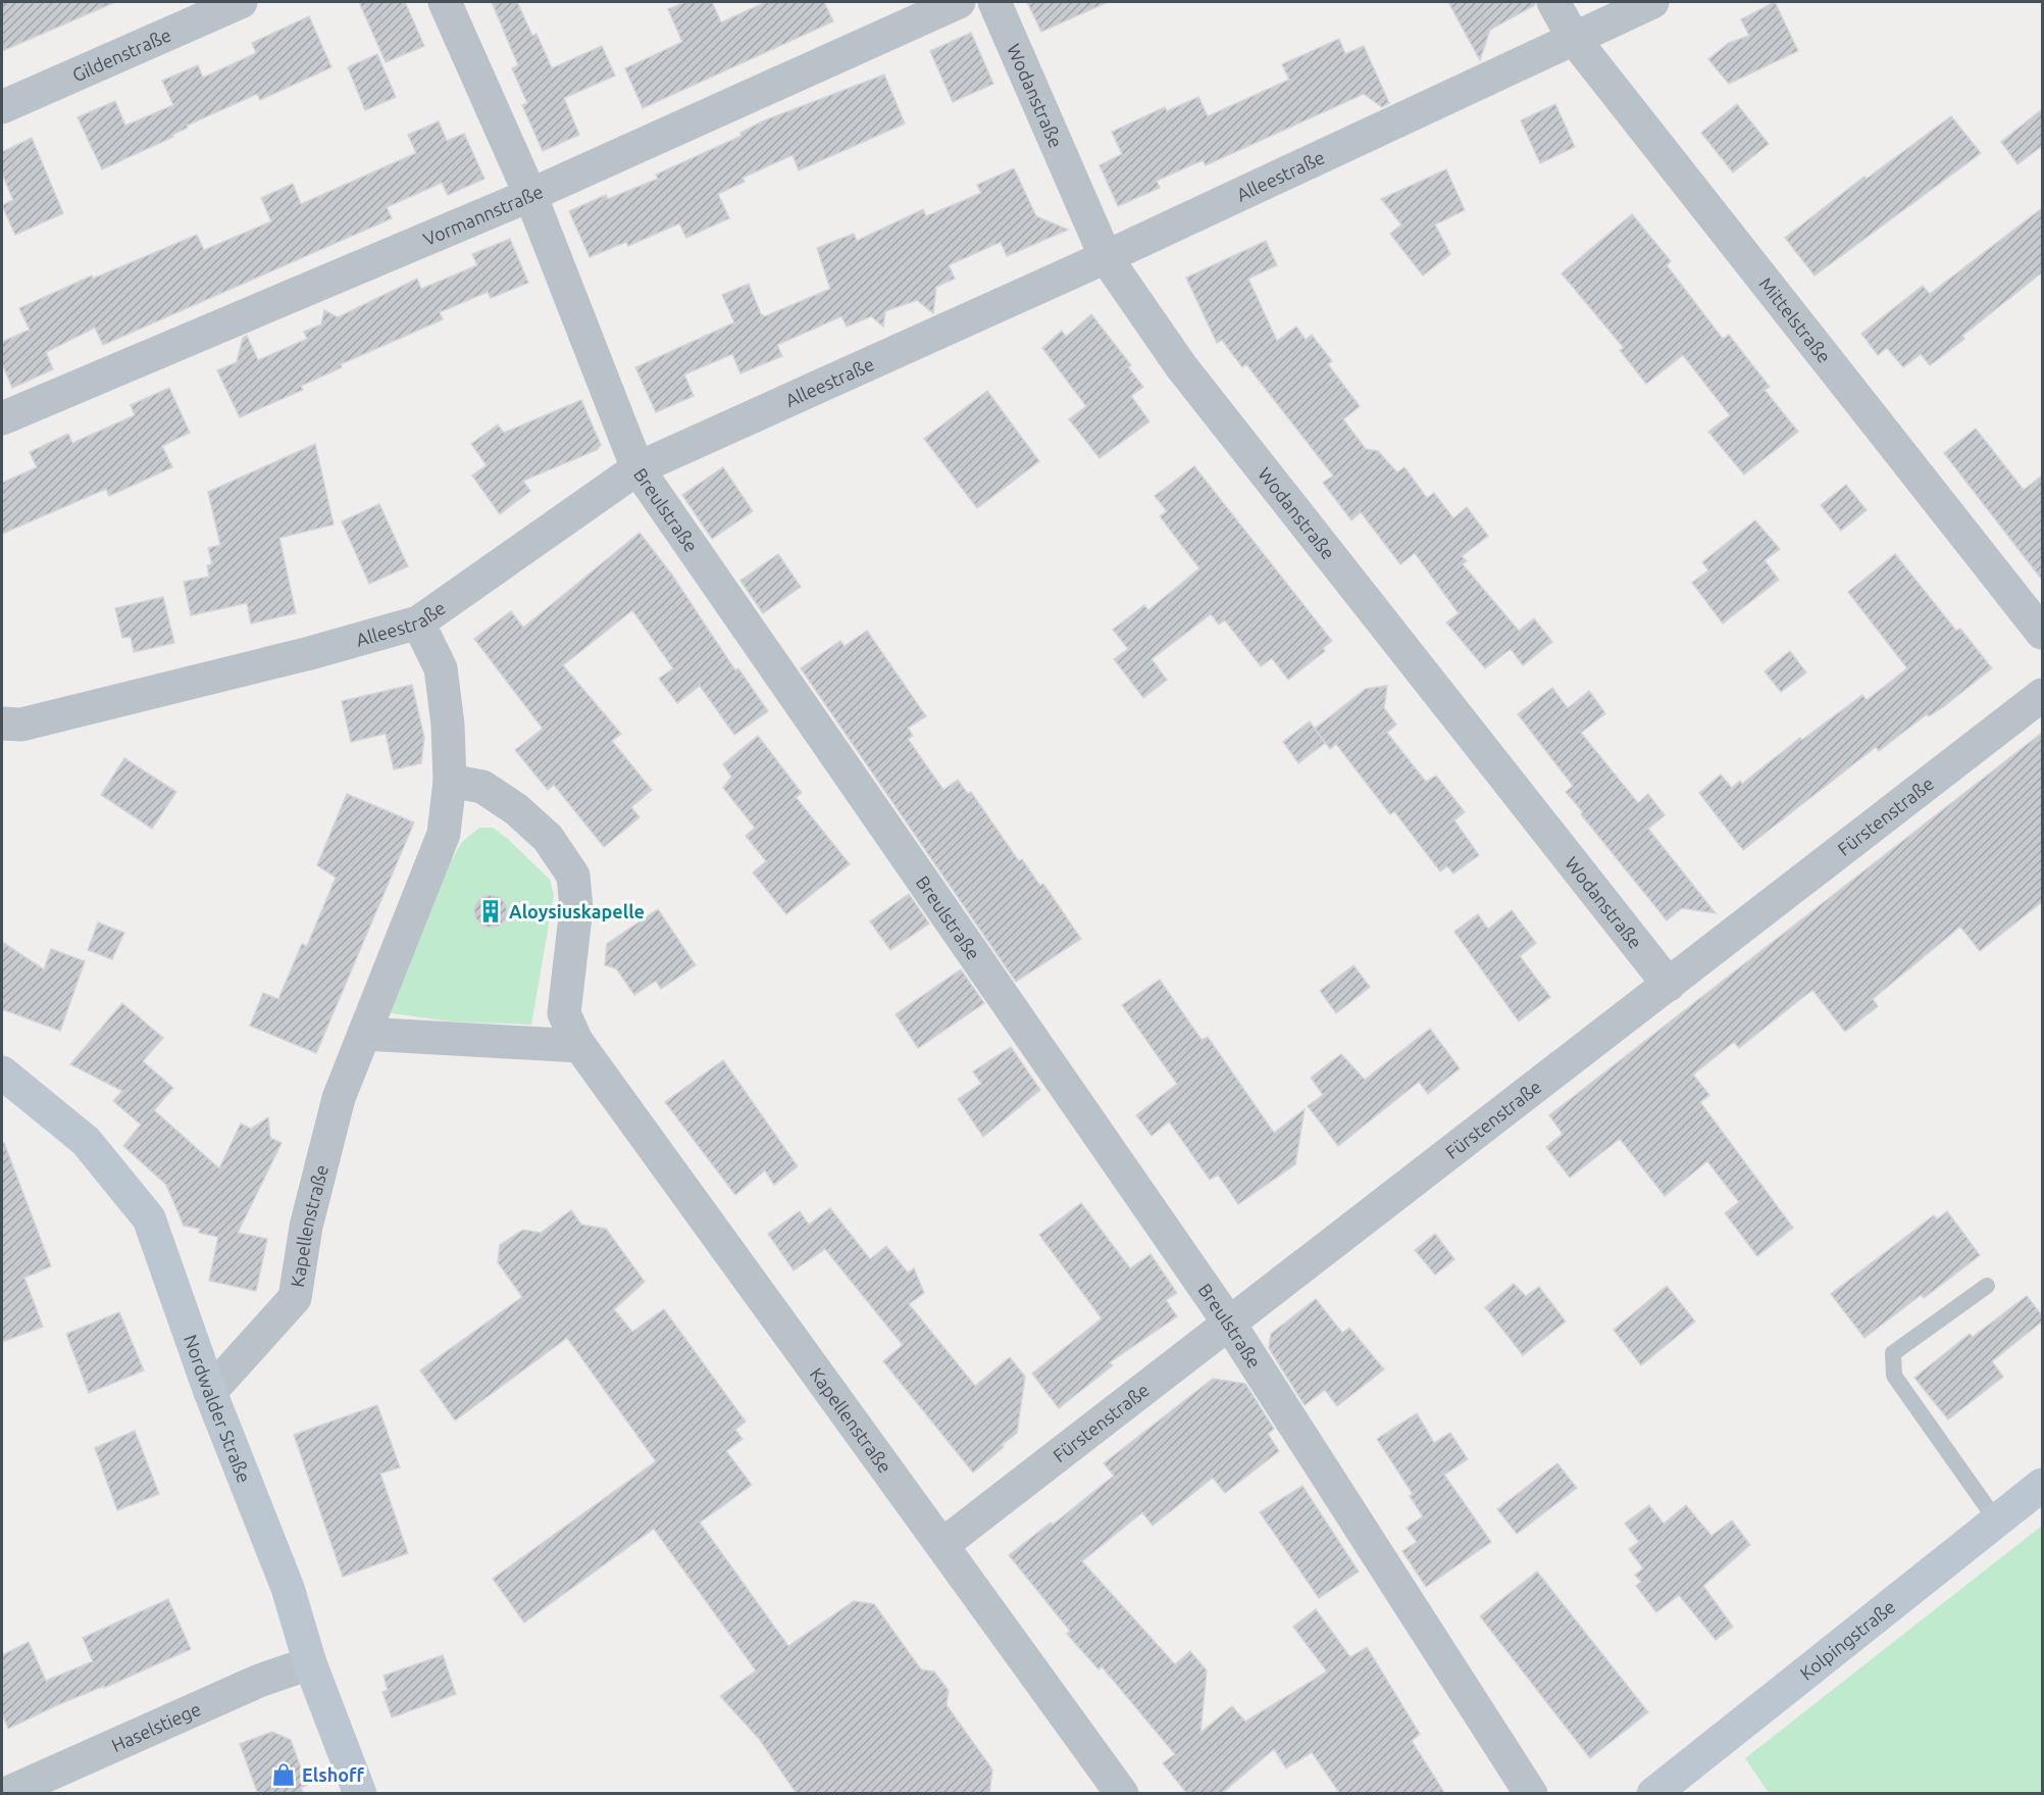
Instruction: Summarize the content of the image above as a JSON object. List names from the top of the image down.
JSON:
{
  "streets": {
    "street": [
      "Gildenstraße",
      "Wodanstraße",
      "Alleestraße",
      "Vormannstraße",
      "Mittelstraße",
      "Breulstraße",
      "Fürstenstraße",
      "Kapellenstraße",
      "Nordwalder Straße",
      "Kolpingstraße",
      "Haselstiege"
    ]
  },
  "crossings": [
    ["Wodanstraße", "Alleestraße"],
    ["Wodanstraße", "Fürstenstraße"],
    ["Alleestraße", "Mittelstraße"],
    ["Alleestraße", "Breulstraße"],
    ["Alleestraße", "Kapellenstraße"],
    ["Vormannstraße", "Breulstraße"],
    ["Breulstraße", "Fürstenstraße"],
    ["Fürstenstraße", "Kapellenstraße"],
    ["Kapellenstraße", "Nordwalder Straße"],
    ["Nordwalder Straße", "Haselstiege"]
  ],
  "places": {
    "building": ["Aloysiuskapelle"],
    "shop": ["Elshoff"]
  }
}
